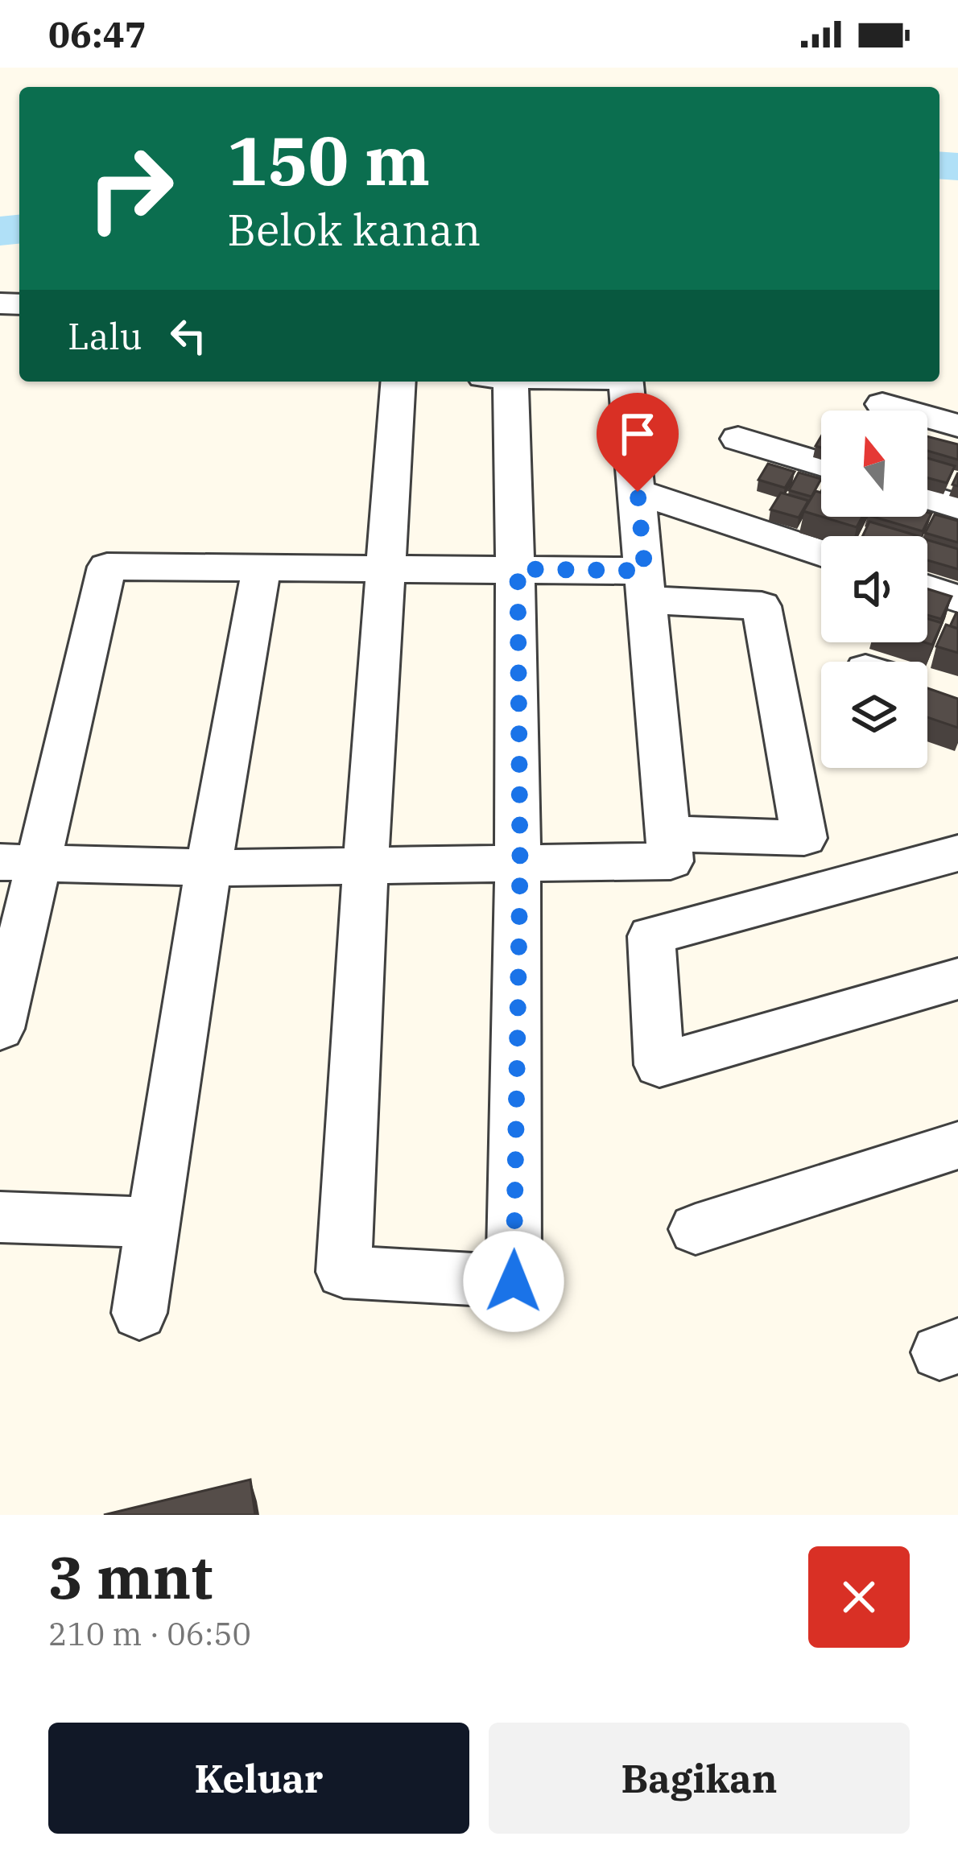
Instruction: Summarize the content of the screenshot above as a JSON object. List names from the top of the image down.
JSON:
{
  "north": "top",
  "page": {
    "status": "06:47",
    "turn": ["150 m", "Belok kanan"],
    "then": "Lalu",
    "heading": ["3 mnt", "210 m · 06:50"],
    "buttons": ["Keluar", "Bagikan"]
  }
}
